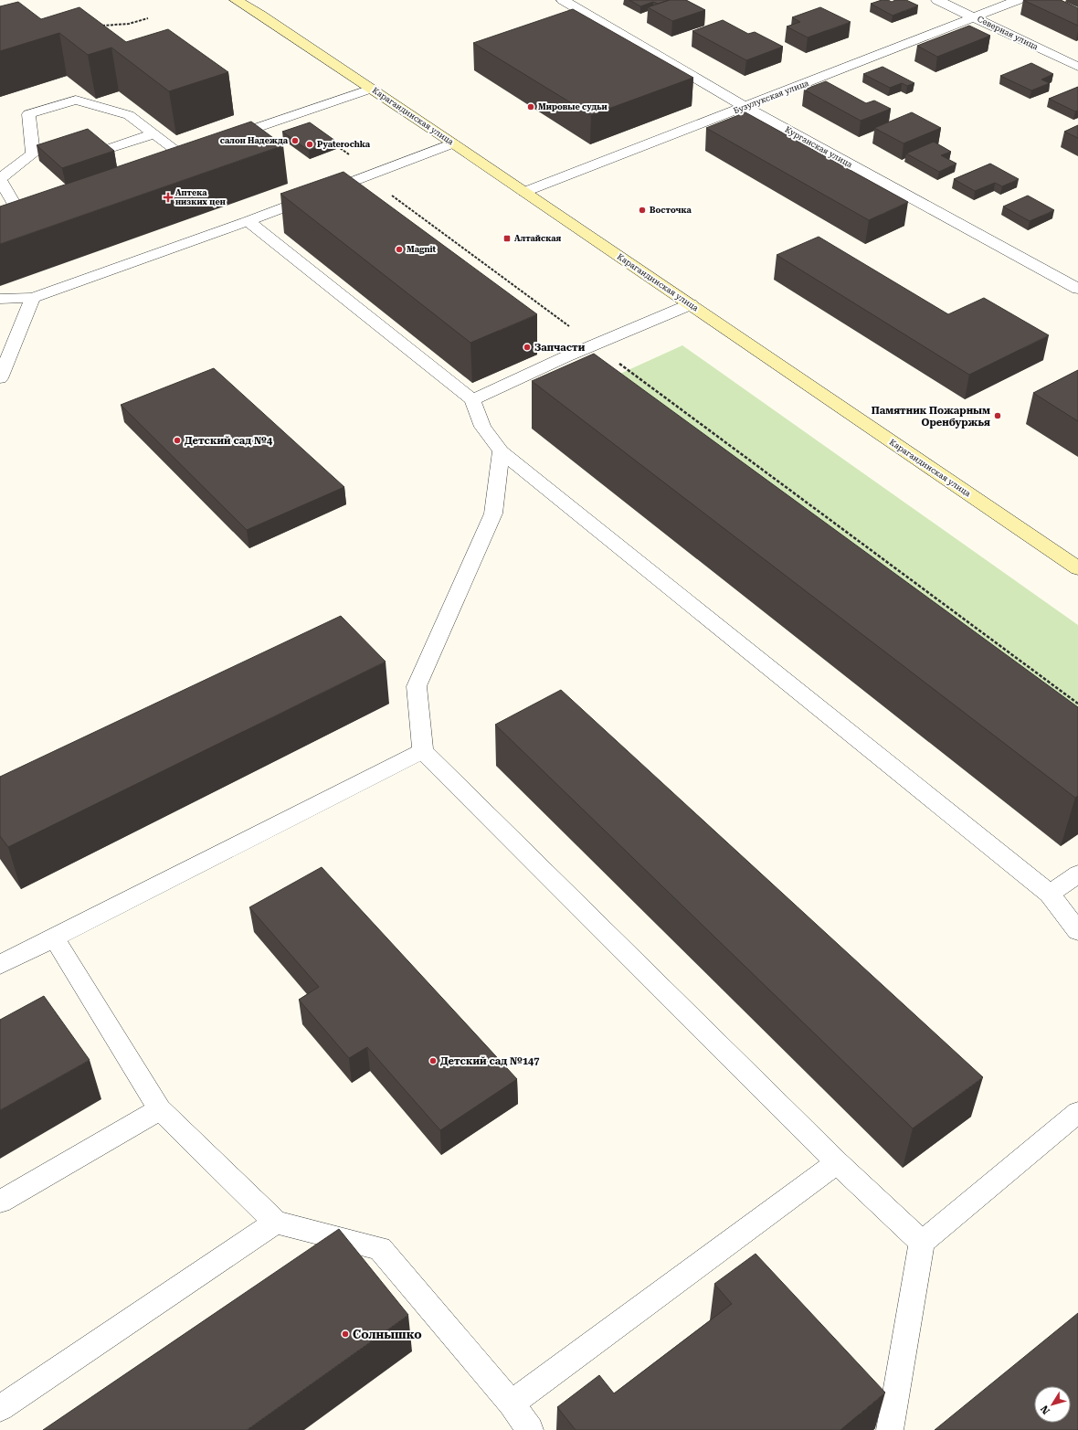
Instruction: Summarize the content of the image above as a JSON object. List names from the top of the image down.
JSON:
{
  "streets": {
    "main road": ["Карагандинская улица"],
    "street": ["Северная улица", "Бузулукская улица", "Курганская улица"]
  },
  "crossings": [
    ["Северная улица", "Бузулукская улица"],
    ["Бузулукская улица", "Карагандинская улица"],
    ["Бузулукская улица", "Курганская улица"]
  ],
  "places": {
    "other": [
      "Мировые судьи",
      "салон Надежда",
      "Pyaterochka",
      "Восточка",
      "Magnit",
      "Запчасти",
      "Памятник Пожарным Оренбуржья",
      "Детский сад №4",
      "Детский сад №147",
      "Солнышко"
    ],
    "health": ["Аптека низких цен"],
    "transit": ["Алтайская"]
  },
  "north": "bottom left"
}
